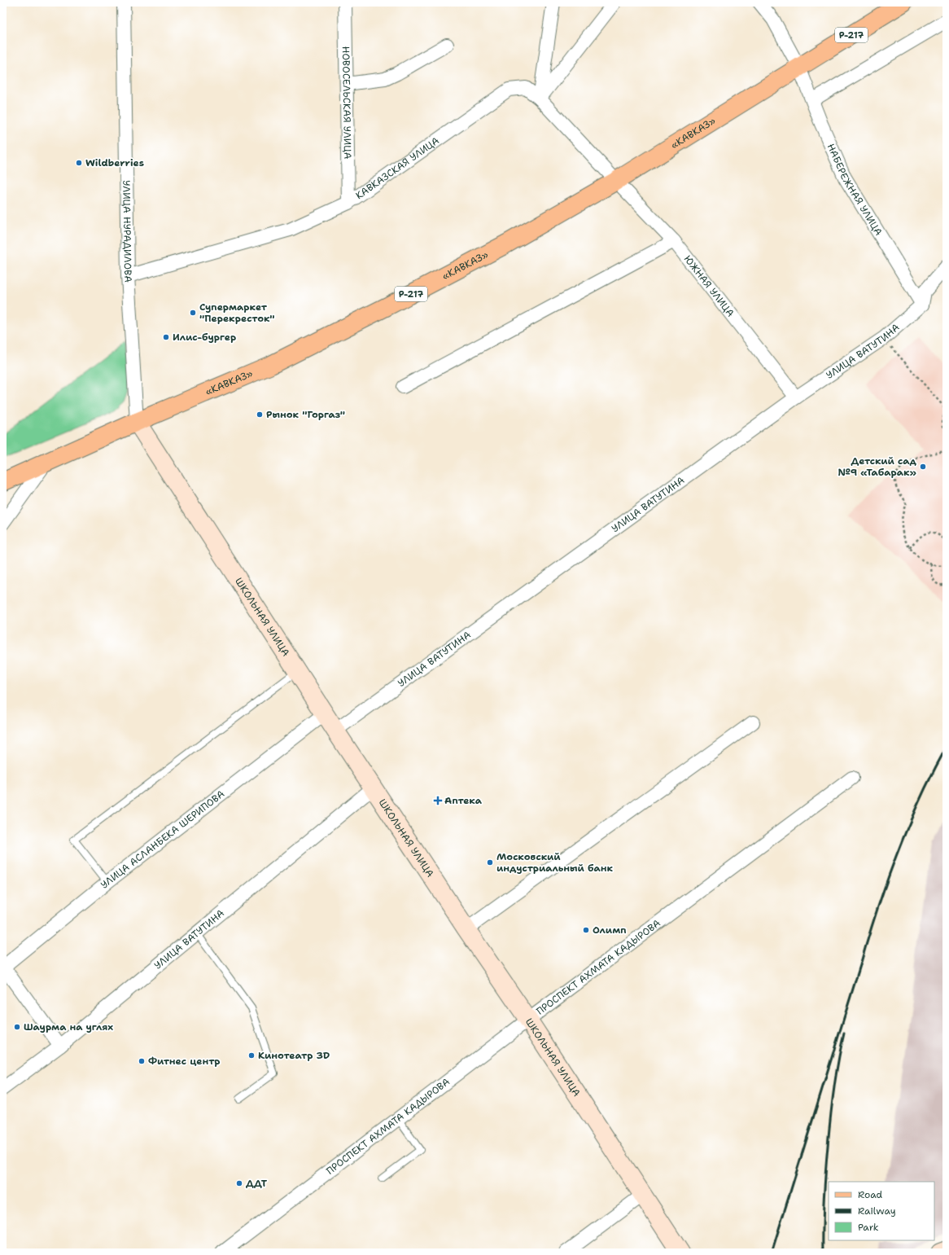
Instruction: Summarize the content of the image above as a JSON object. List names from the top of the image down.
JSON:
{
  "streets": {
    "main road": ["Р-217", "«КАВКАЗ»"],
    "street": [
      "НОВОСЕЛЬСКАЯ УЛИЦА",
      "КАВКАЗСКАЯ УЛИЦА",
      "НАБЕРЕЖНАЯ УЛИЦА",
      "УЛИЦА НУРАДИЛОВА",
      "ЮЖНАЯ УЛИЦА",
      "УЛИЦА ВАТУТИНА",
      "ШКОЛЬНАЯ УЛИЦА",
      "УЛИЦА АСЛАНБЕКА ШЕРИПОВА",
      "ПРОСПЕКТ АХМАТА КАДЫРОВА"
    ]
  },
  "crossings": [
    ["НОВОСЕЛЬСКАЯ УЛИЦА", "КАВКАЗСКАЯ УЛИЦА"],
    ["«КАВКАЗ»", "КАВКАЗСКАЯ УЛИЦА"],
    ["«КАВКАЗ»", "НАБЕРЕЖНАЯ УЛИЦА"],
    ["«КАВКАЗ»", "УЛИЦА НУРАДИЛОВА"],
    ["«КАВКАЗ»", "ЮЖНАЯ УЛИЦА"],
    ["«КАВКАЗ»", "ШКОЛЬНАЯ УЛИЦА"],
    ["КАВКАЗСКАЯ УЛИЦА", "УЛИЦА НУРАДИЛОВА"],
    ["КАВКАЗСКАЯ УЛИЦА", "ЮЖНАЯ УЛИЦА"],
    ["НАБЕРЕЖНАЯ УЛИЦА", "УЛИЦА ВАТУТИНА"],
    ["УЛИЦА НУРАДИЛОВА", "ШКОЛЬНАЯ УЛИЦА"],
    ["ЮЖНАЯ УЛИЦА", "УЛИЦА ВАТУТИНА"],
    ["УЛИЦА ВАТУТИНА", "ШКОЛЬНАЯ УЛИЦА"],
    ["ШКОЛЬНАЯ УЛИЦА", "УЛИЦА АСЛАНБЕКА ШЕРИПОВА"],
    ["ШКОЛЬНАЯ УЛИЦА", "ПРОСПЕКТ АХМАТА КАДЫРОВА"]
  ],
  "places": {
    "other": [
      "Wildberries",
      "Супермаркет \"Перекресток\"",
      "Илис-бургер",
      "Рынок \"Горгаз\"",
      "Детский сад №9 «Табарак»",
      "Московский индустриальный банк",
      "Олимп",
      "Шаурма на углях",
      "Кинотеатр 3D",
      "Фитнес центр",
      "ДДТ"
    ],
    "health": ["Аптека"]
  },
  "legend": ["Road", "Railway", "Park"]
}
